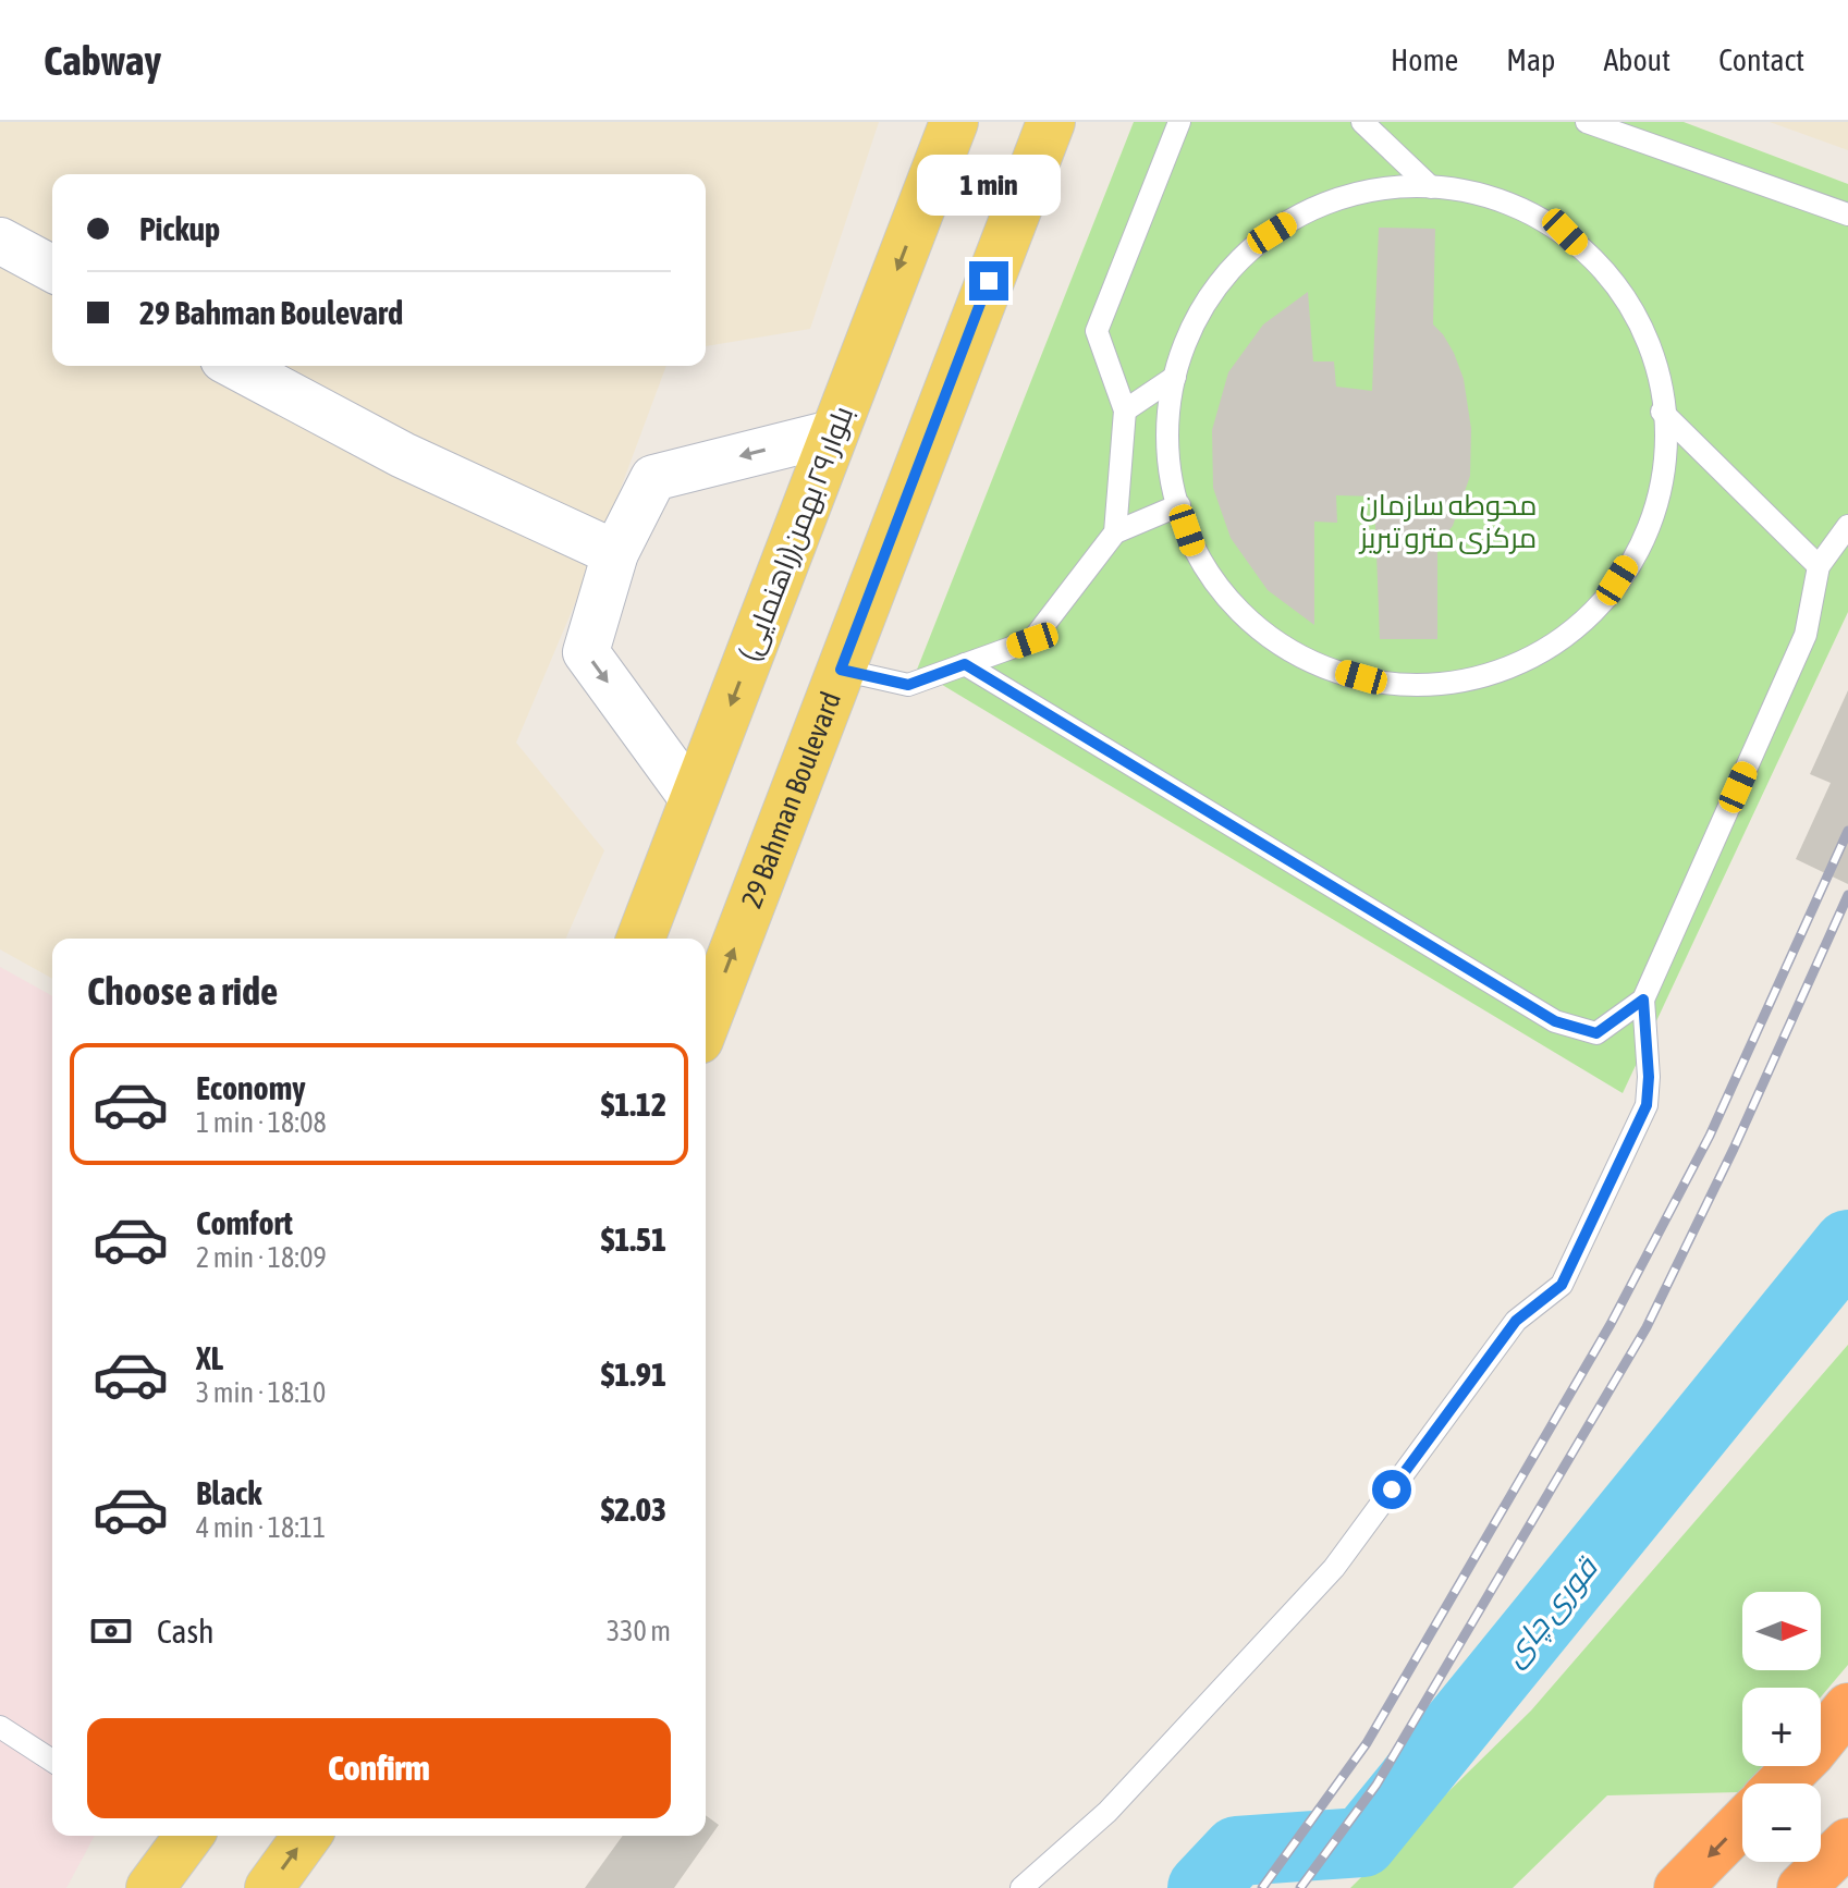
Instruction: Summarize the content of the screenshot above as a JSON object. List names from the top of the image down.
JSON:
{
  "streets": {
    "main road": ["بلوار ٢٩ بهمن(راهنمایی)", "29 Bahman Boulevard"]
  },
  "one_way": ["بلوار ٢٩ بهمن(راهنمایی)", "29 Bahman Boulevard"],
  "water": ["قوری چای"],
  "parks": ["محوطه سازمان مرکزی مترو تبریز"],
  "north": "right",
  "page": {
    "header": "Cabway",
    "nav": [
      "Home",
      "Map",
      "About",
      "Contact"
    ],
    "bubble": "1 min",
    "banner": ["Pickup", "29 Bahman Boulevard"],
    "heading": "Choose a ride",
    "list": [
      {
        "name": "Economy",
        "note": "1 min · 18:08",
        "value": "$1.12"
      },
      {
        "name": "Comfort",
        "note": "2 min · 18:09",
        "value": "$1.51"
      },
      {
        "name": "XL",
        "note": "3 min · 18:10",
        "value": "$1.91"
      },
      {
        "name": "Black",
        "note": "4 min · 18:11",
        "value": "$2.03"
      }
    ],
    "pay": ["Cash", "330 m"],
    "map_buttons": ["+", "−"],
    "buttons": "Confirm"
  }
}
